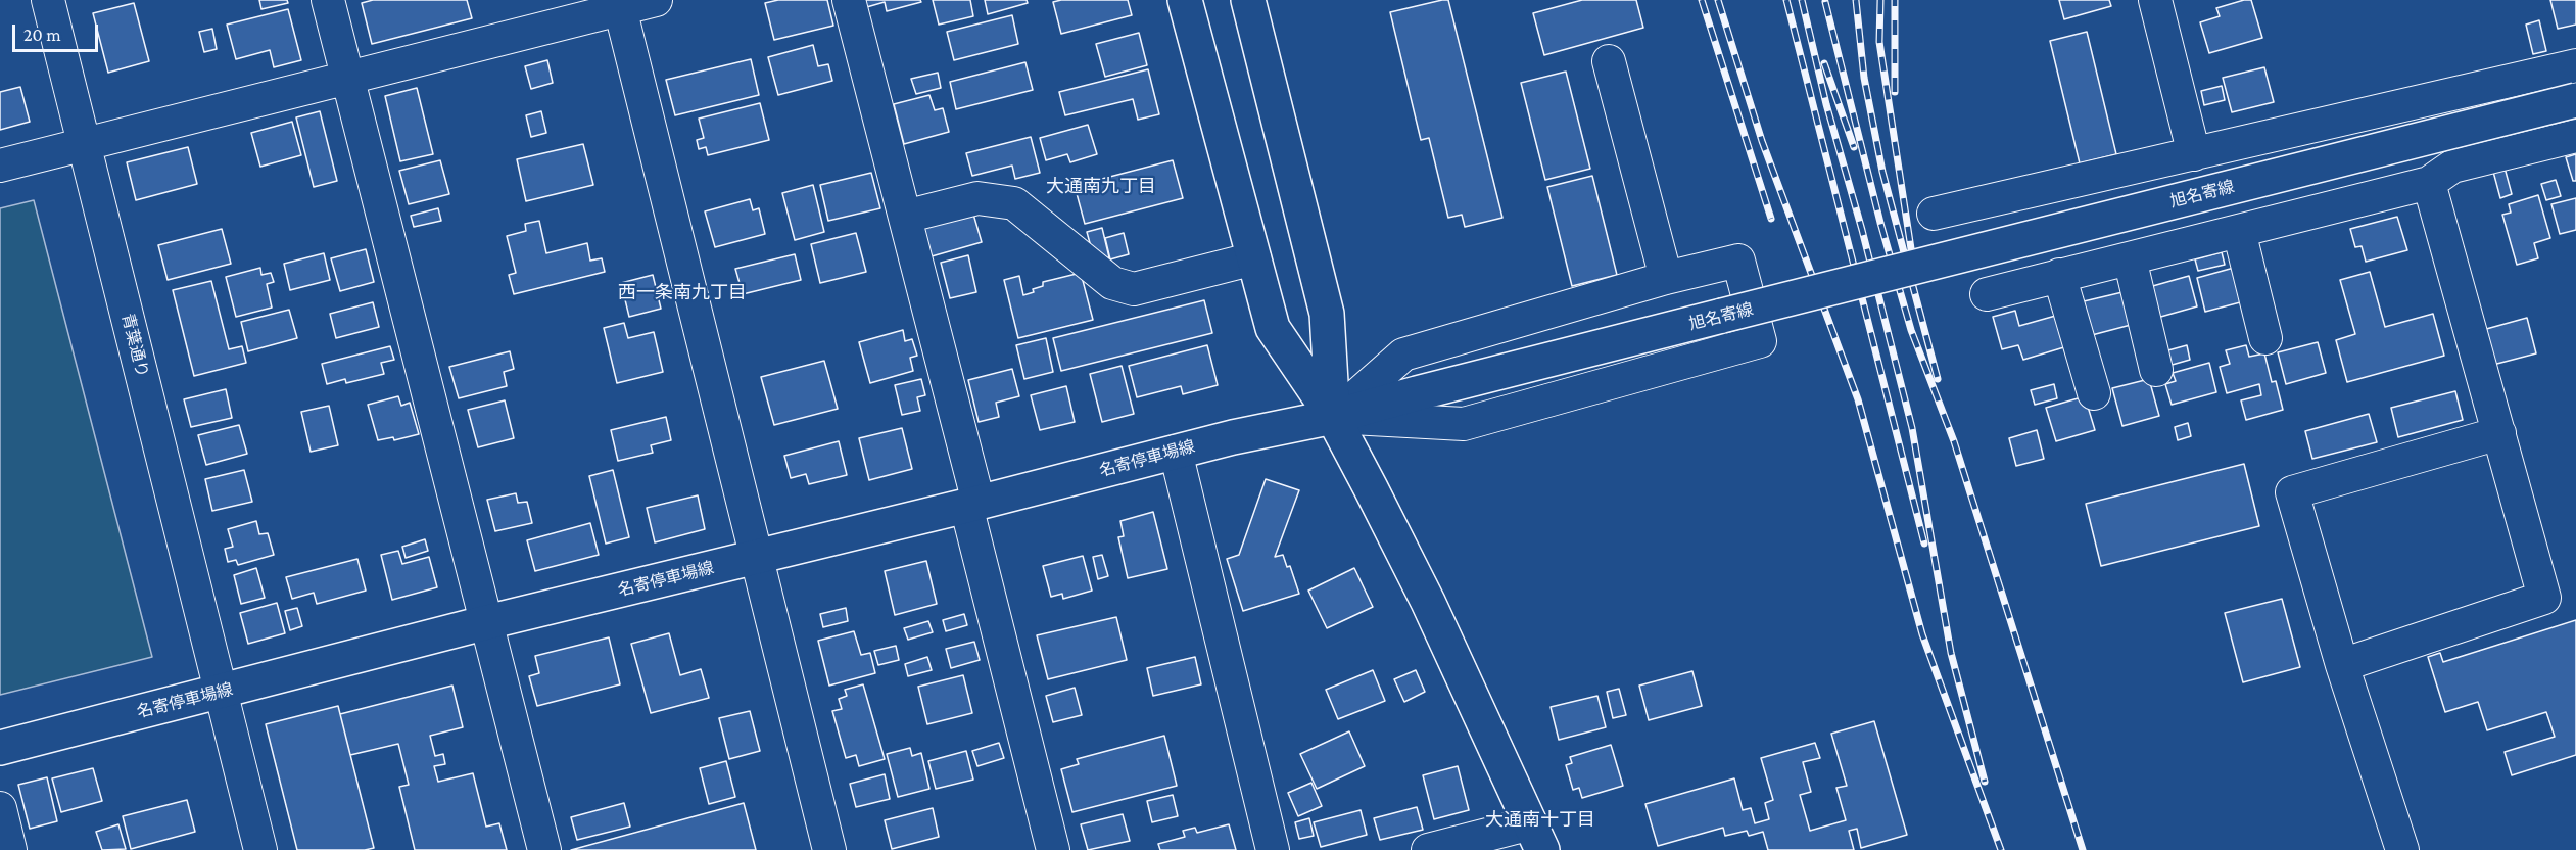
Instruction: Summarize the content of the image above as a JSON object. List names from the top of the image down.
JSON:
{
  "streets": {
    "main road": ["旭名寄線", "名寄停車場線"],
    "street": ["青葉通り"]
  },
  "crossings": [
    ["旭名寄線", "名寄停車場線"],
    ["青葉通り", "名寄停車場線"]
  ],
  "districts": ["大通南九丁目", "西一条南九丁目", "大通南十丁目"],
  "scale_bar": "20 m"
}
